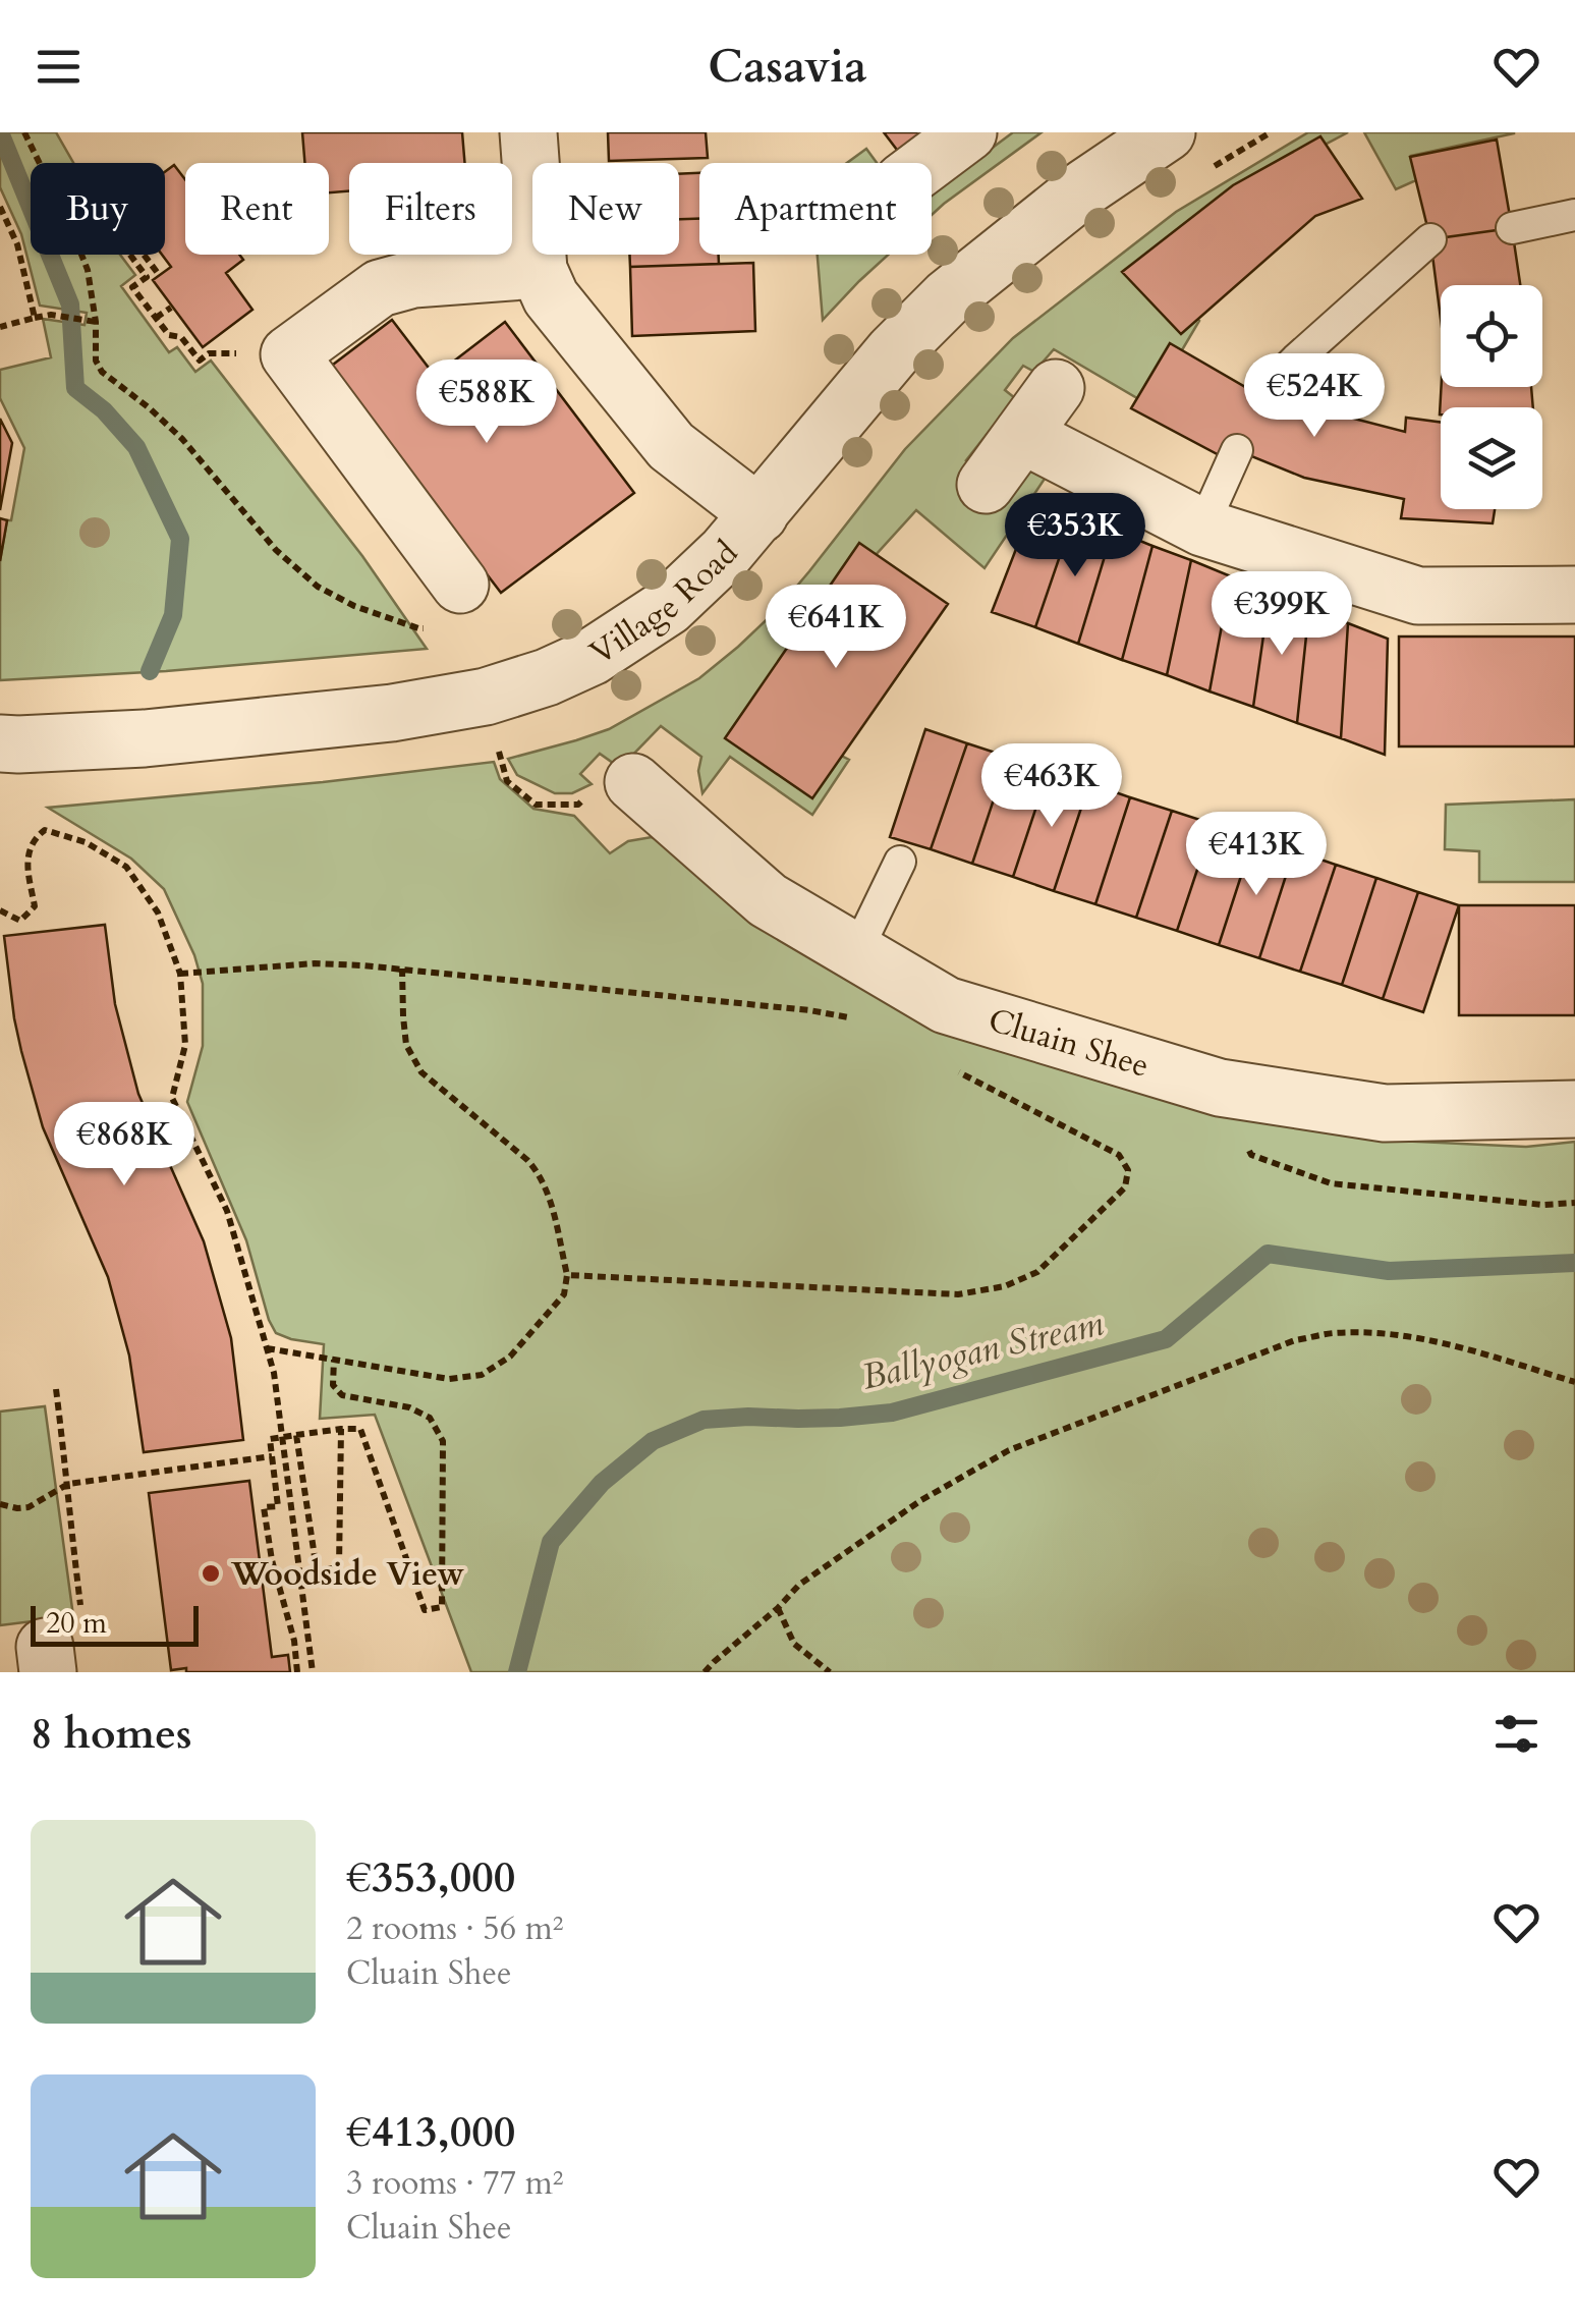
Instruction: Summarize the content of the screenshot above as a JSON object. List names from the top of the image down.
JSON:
{
  "streets": {
    "street": ["Village Road", "Cluain Shee"]
  },
  "water": ["Ballyogan Stream"],
  "places": ["Woodside View"],
  "scale_bar": "20 m",
  "page": {
    "header": "Casavia",
    "chip": [
      "Buy",
      "Rent",
      "Filters",
      "New",
      "Apartment"
    ],
    "price": [
      "€524K",
      "€588K",
      "€353K",
      "€399K",
      "€641K",
      "€463K",
      "€413K",
      "€868K"
    ],
    "scale": "20 m",
    "heading": "8 homes",
    "list": [
      {
        "name": "€353,000",
        "note": "2 rooms · 56 m² · Cluain Shee"
      },
      {
        "name": "€413,000",
        "note": "3 rooms · 77 m² · Cluain Shee"
      }
    ]
  }
}
